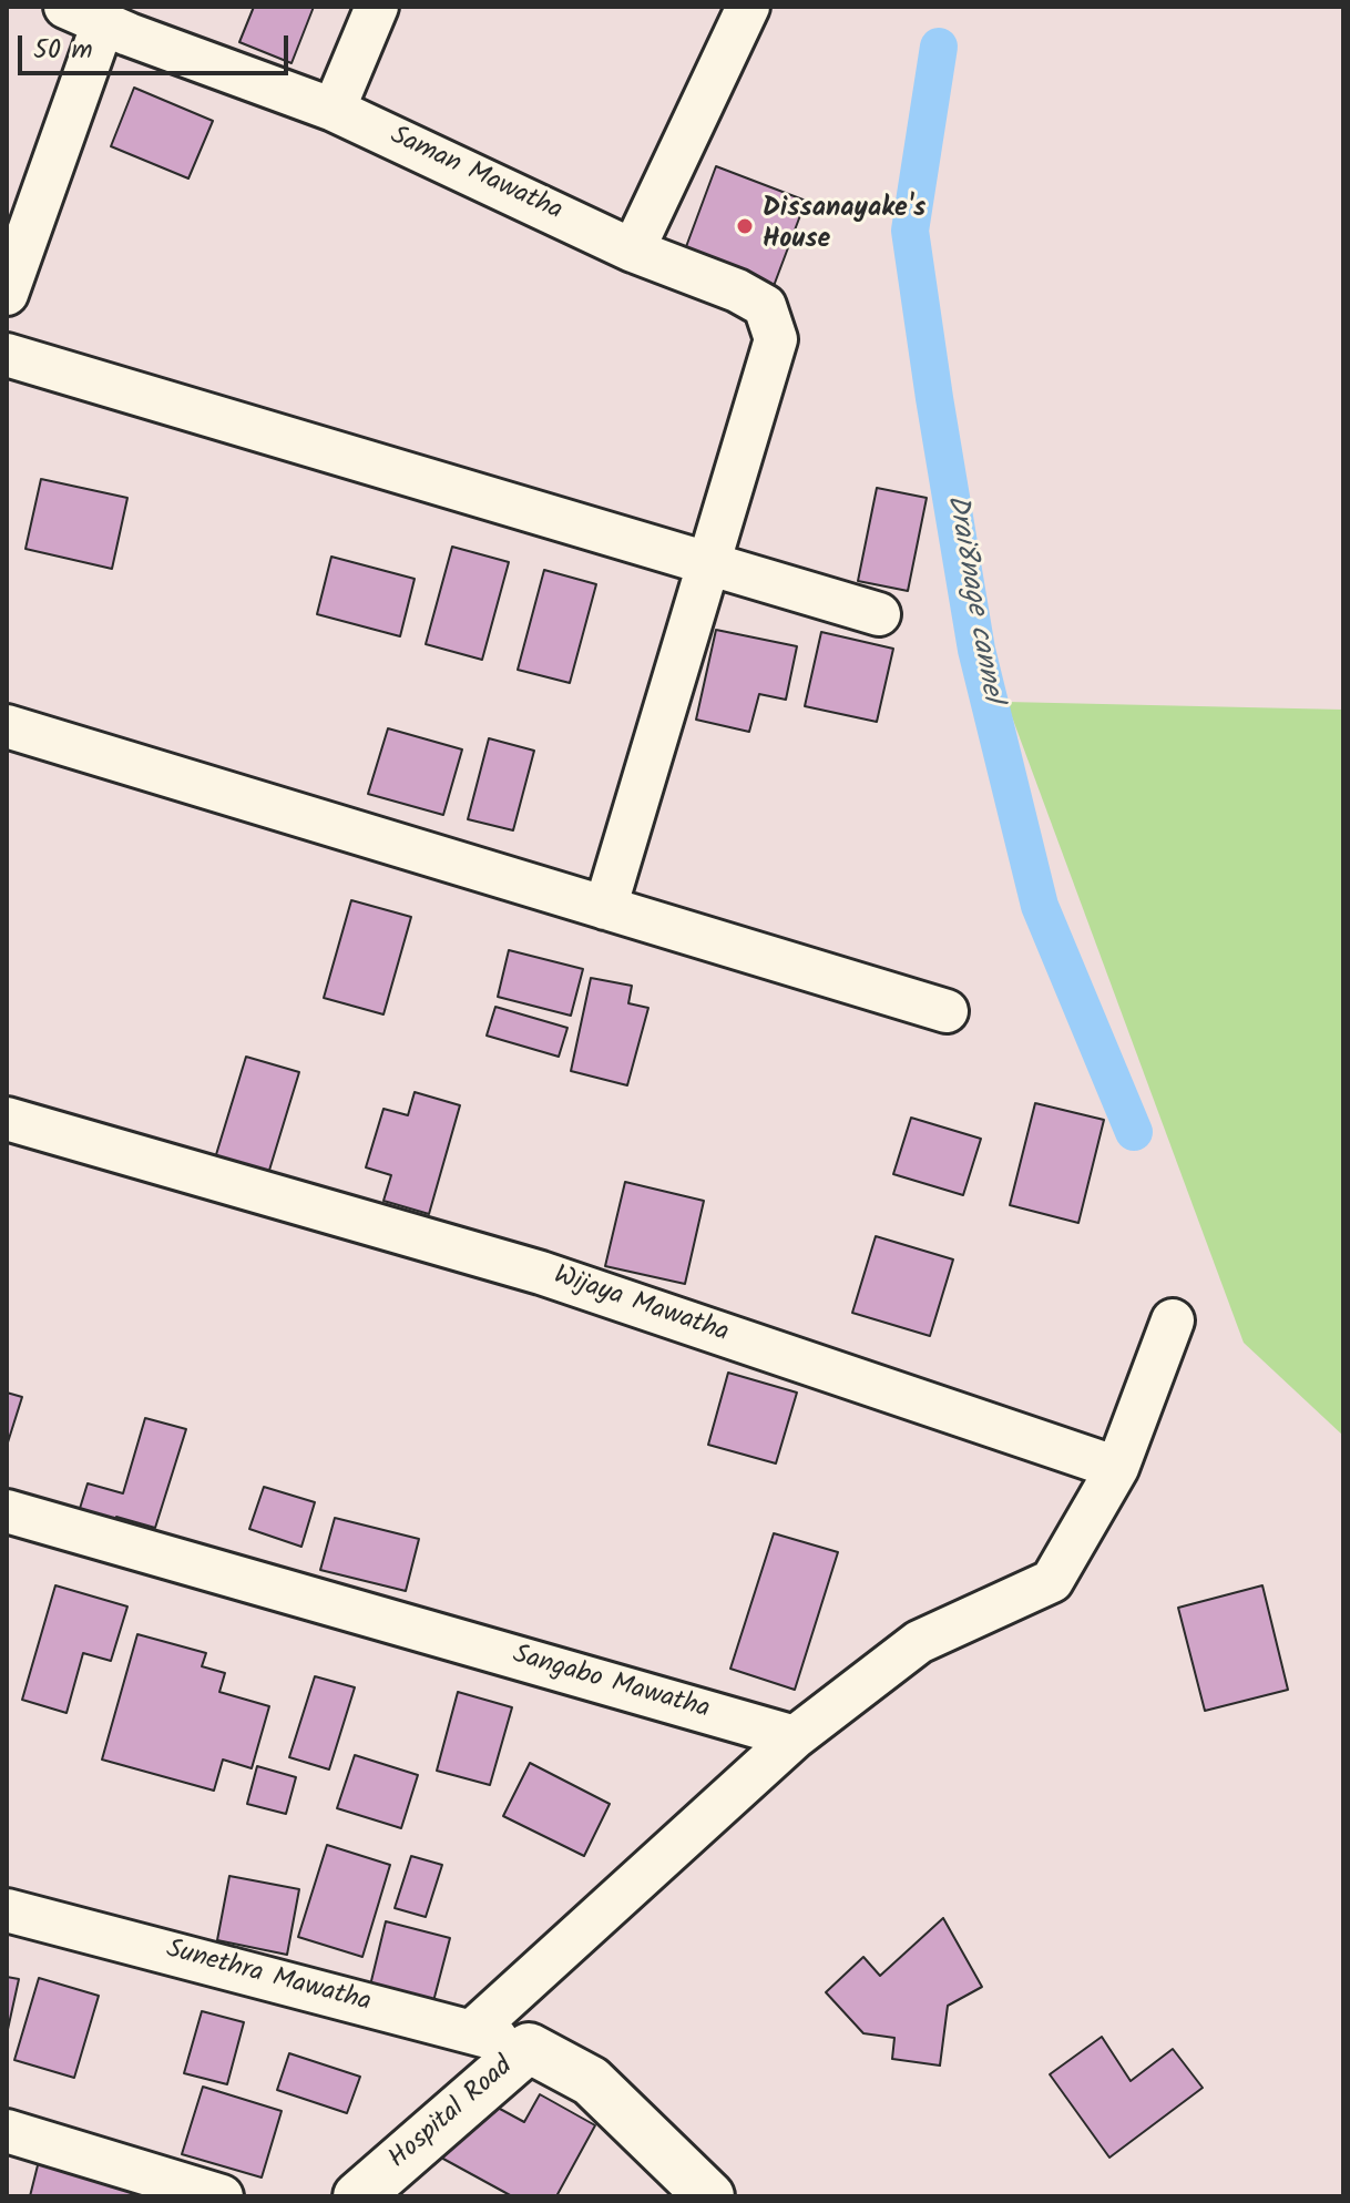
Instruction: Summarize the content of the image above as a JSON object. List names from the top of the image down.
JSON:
{
  "streets": {
    "street": [
      "Saman Mawatha",
      "Wijaya Mawatha",
      "Sangabo Mawatha",
      "Sunethra Mawatha",
      "Hospital Road"
    ]
  },
  "crossings": [
    ["Sunethra Mawatha", "Hospital Road"]
  ],
  "water": ["Drai8nage cannel"],
  "places": ["Dissanayake's House"],
  "scale_bar": "50 m"
}
